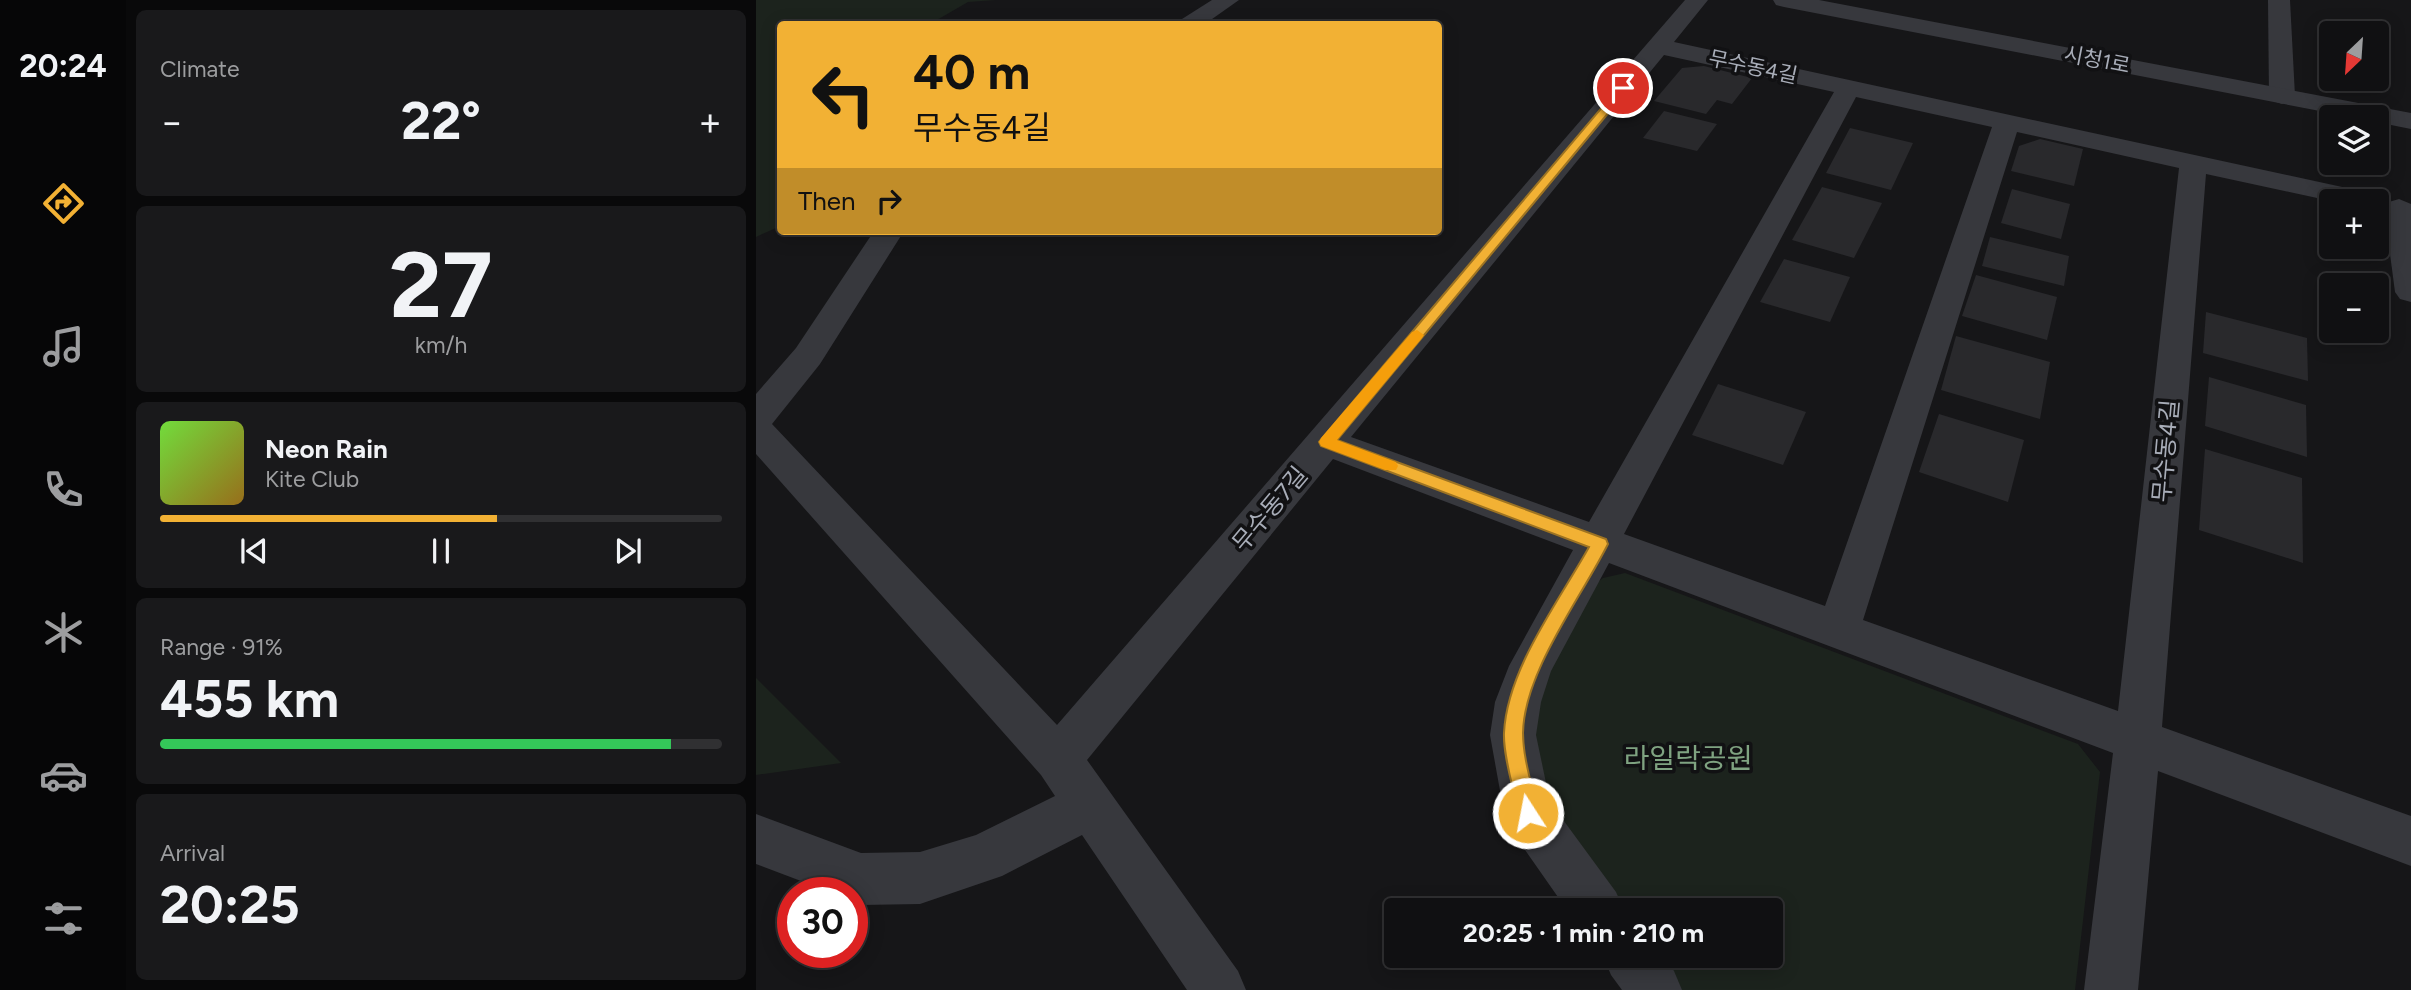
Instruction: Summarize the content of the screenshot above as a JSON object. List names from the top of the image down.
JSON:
{
  "streets": {
    "street": ["시청1로", "무수동4길", "무수동7길"]
  },
  "crossings": [
    ["무수동4길", "무수동7길"]
  ],
  "parks": ["라일락공원"],
  "north": "bottom left",
  "page": {
    "tabs": "20:24",
    "tile": [
      "Climate",
      ["27", "km/h"],
      ["Range · 91%", "455 km"],
      ["Arrival", "20:25"]
    ],
    "map_buttons": ["+", "−"],
    "turn": ["40 m", "무수동4길"],
    "heat": ["−", "22°", "+"],
    "then": "Then",
    "song": ["Neon Rain", "Kite Club"],
    "limit": "30",
    "trip": "20:25 · 1 min · 210 m"
  }
}
